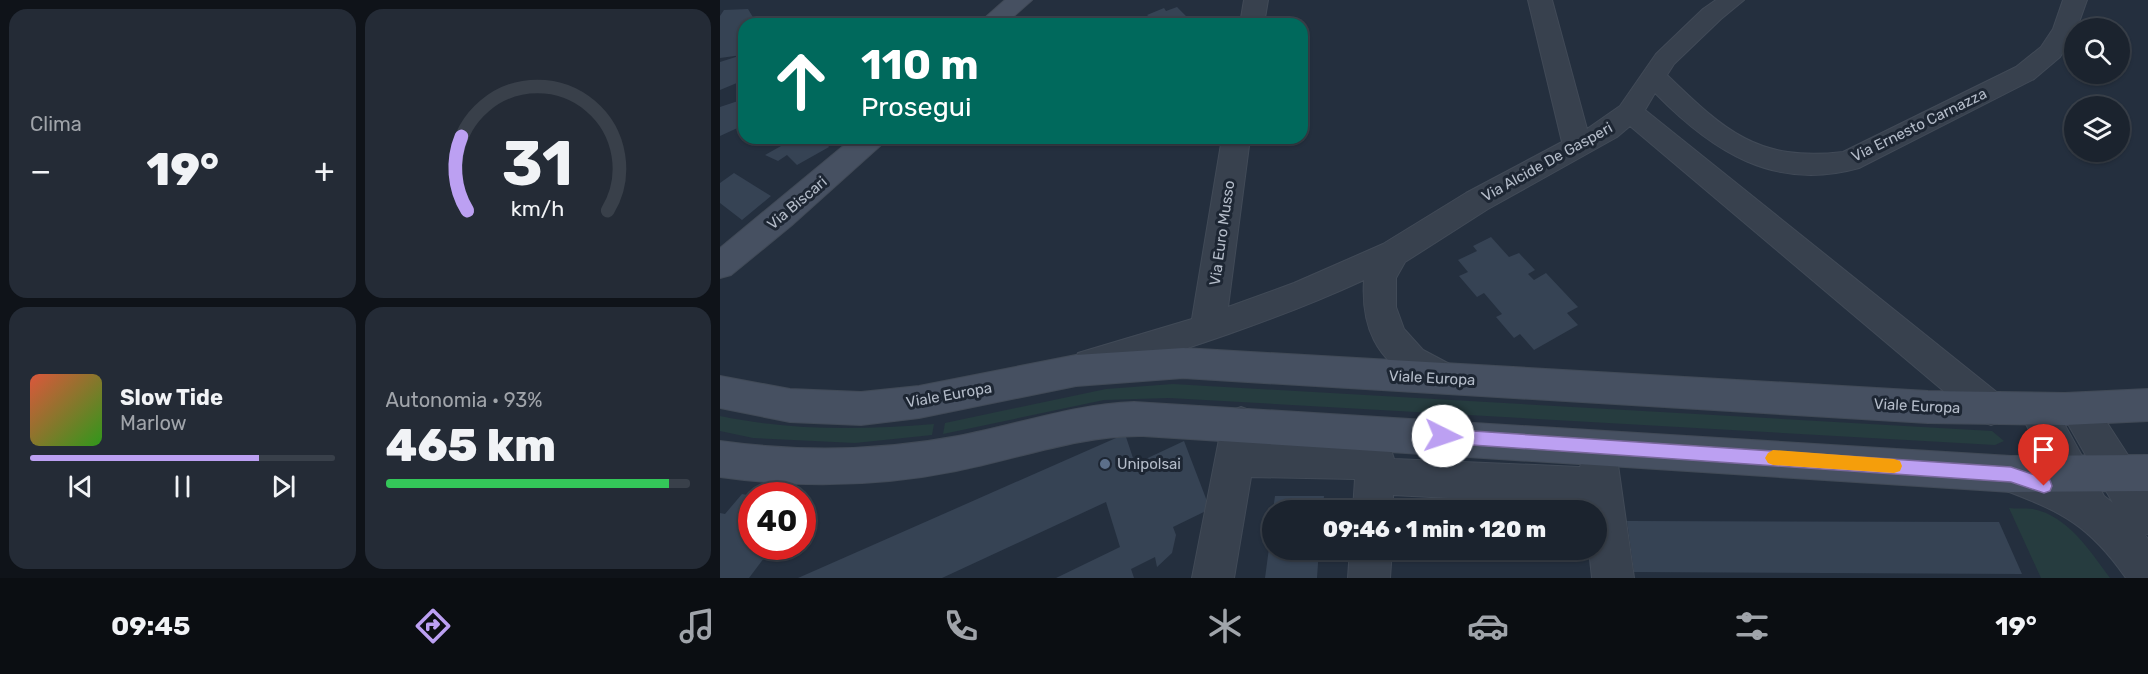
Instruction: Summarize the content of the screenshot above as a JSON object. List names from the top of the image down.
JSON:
{
  "streets": {
    "street": [
      "Via Ernesto Carnazza",
      "Via Alcide De Gasperi",
      "Via Biscari",
      "Via Euro Musso",
      "Viale Europa"
    ]
  },
  "crossings": [
    ["Via Ernesto Carnazza", "Via Alcide De Gasperi"],
    ["Via Alcide De Gasperi", "Via Euro Musso"],
    ["Via Alcide De Gasperi", "Viale Europa"]
  ],
  "places": ["Unipolsai"],
  "page": {
    "tile": [
      "Clima",
      ["Autonomia · 93%", "465 km"]
    ],
    "turn": ["110 m", "Prosegui"],
    "heat": ["−", "19°", "+"],
    "song": ["Slow Tide", "Marlow"],
    "limit": "40",
    "trip": "09:46 · 1 min · 120 m",
    "tabs": ["09:45", "19°"],
    "gauge": ["31", "km/h"]
  }
}
